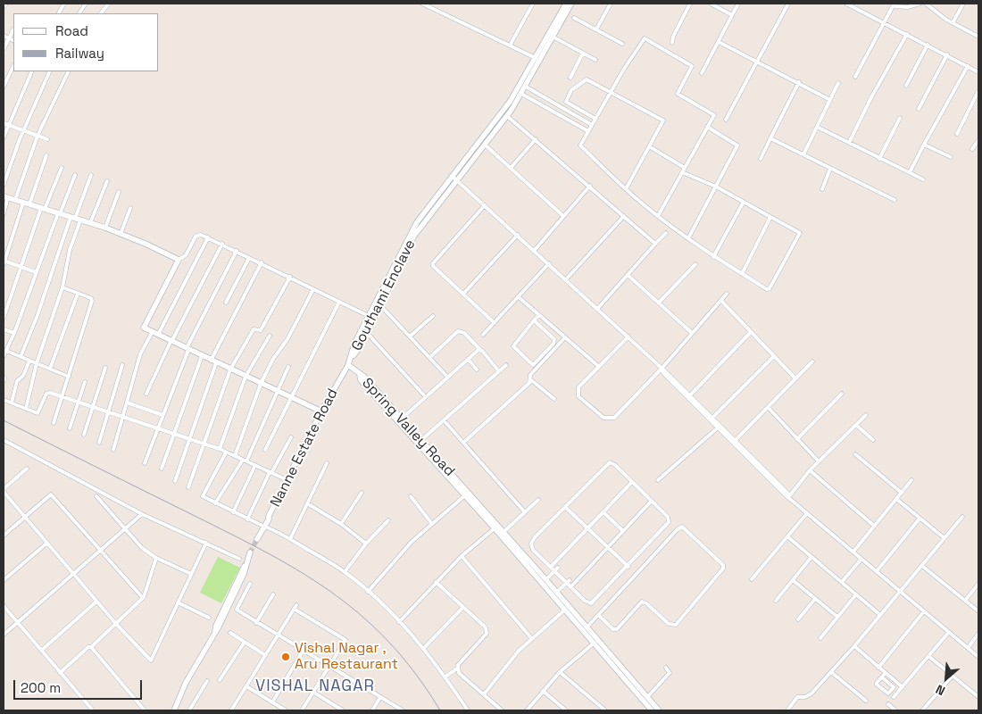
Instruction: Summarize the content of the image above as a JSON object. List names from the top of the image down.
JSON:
{
  "streets": {
    "street": ["Gouthami Enclave", "Spring Valley Road", "Nanne Estate Road"]
  },
  "crossings": [
    ["Gouthami Enclave", "Nanne Estate Road"]
  ],
  "districts": ["VISHAL NAGAR"],
  "places": ["Vishal Nagar , Aru Restaurant"],
  "legend": ["Road", "Railway"],
  "scale_bar": "200 m",
  "north": "bottom left"
}
